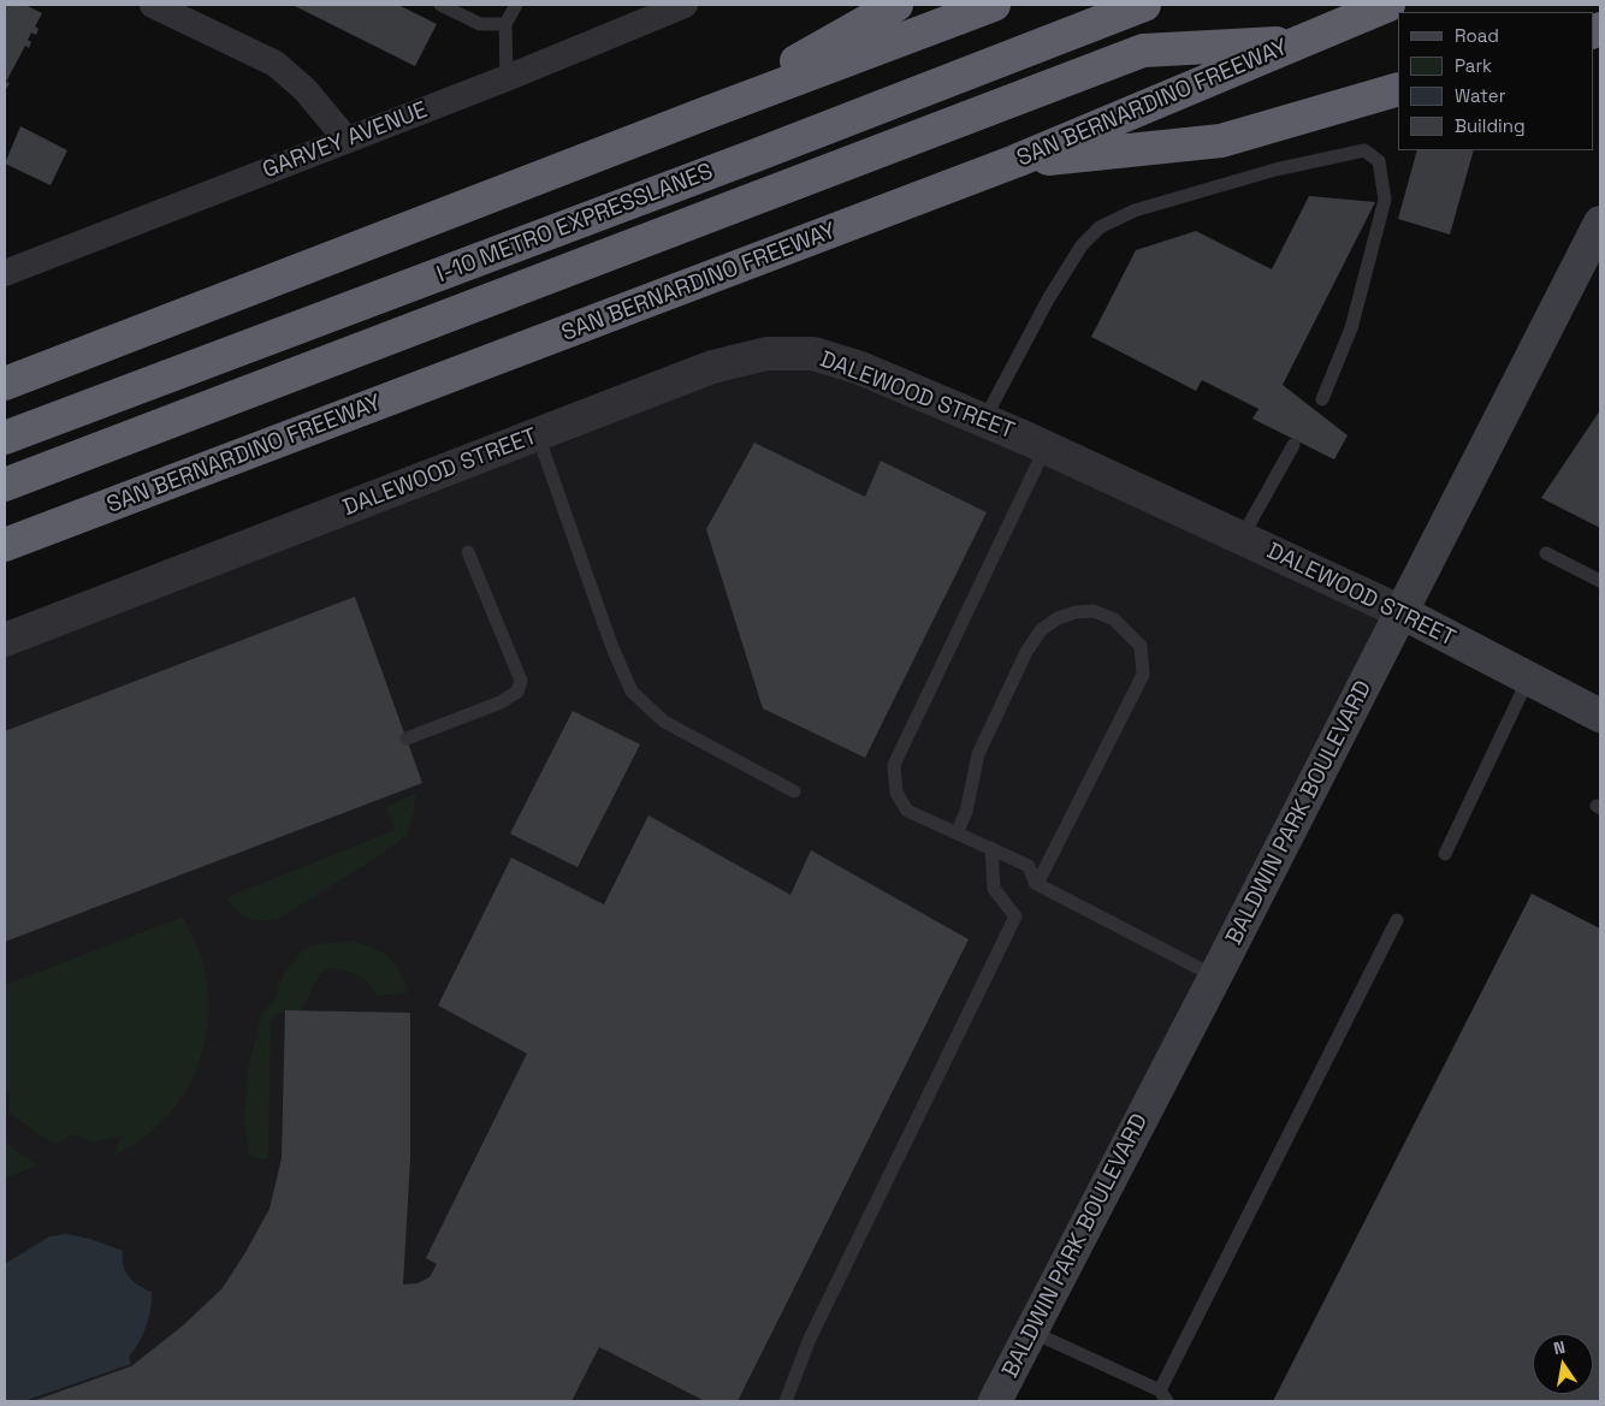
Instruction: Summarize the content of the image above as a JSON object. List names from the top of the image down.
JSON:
{
  "streets": {
    "highway": ["SAN BERNARDINO FREEWAY", "I-10 METRO EXPRESSLANES"],
    "main road": ["DALEWOOD STREET", "BALDWIN PARK BOULEVARD"],
    "street": ["GARVEY AVENUE"]
  },
  "crossings": [
    ["DALEWOOD STREET", "BALDWIN PARK BOULEVARD"]
  ],
  "legend": [
    "Road",
    "Park",
    "Water",
    "Building"
  ],
  "north": "top"
}
